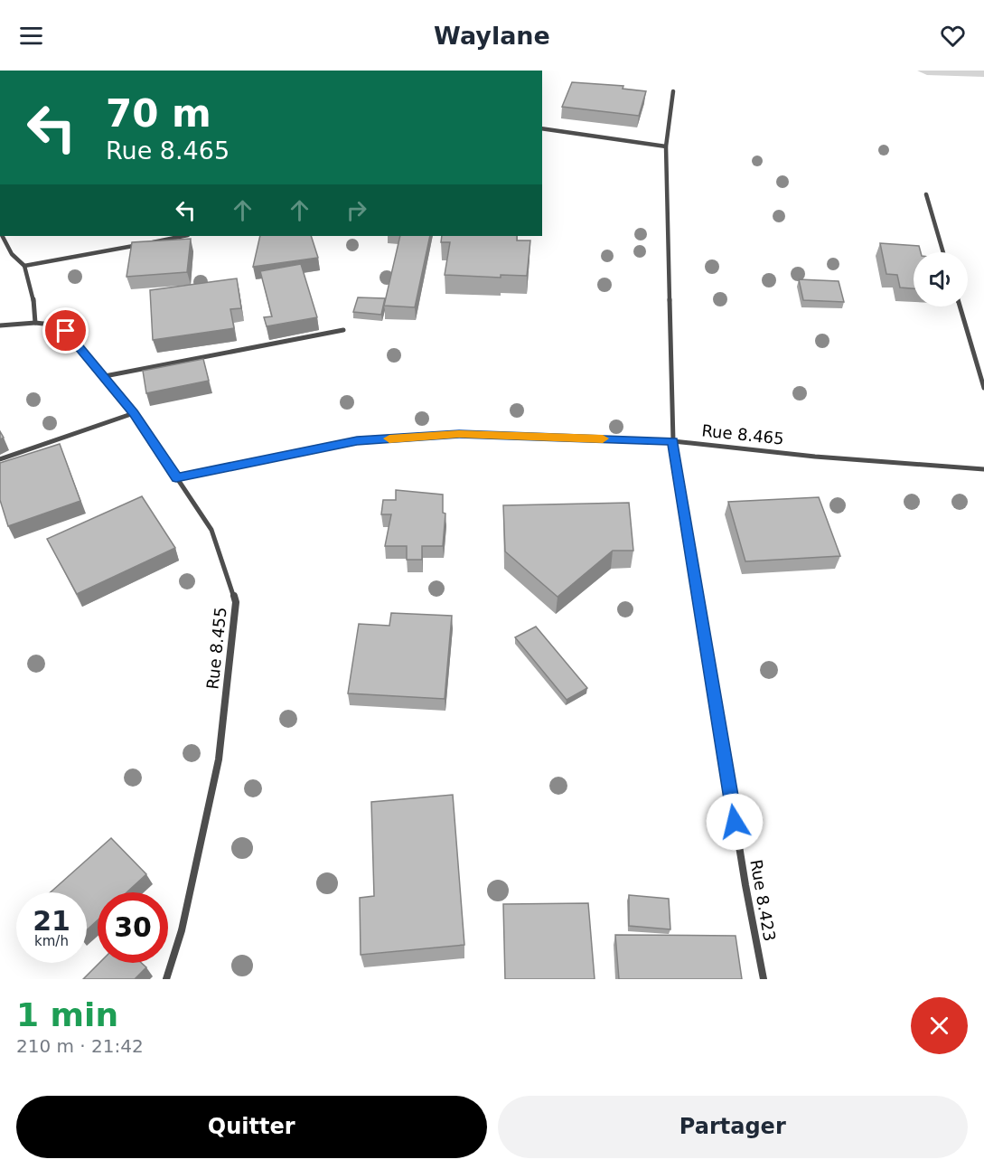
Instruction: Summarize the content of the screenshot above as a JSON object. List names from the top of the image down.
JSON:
{
  "streets": {
    "street": ["Rue 8.465", "Rue 8.455", "Rue 8.423"]
  },
  "crossings": [
    ["Rue 8.465", "Rue 8.455"],
    ["Rue 8.465", "Rue 8.423"]
  ],
  "page": {
    "header": "Waylane",
    "turn": ["70 m", "Rue 8.465"],
    "speed": "21 km/h",
    "limit": "30",
    "heading": ["1 min", "210 m · 21:42"],
    "buttons": ["Quitter", "Partager"]
  }
}
